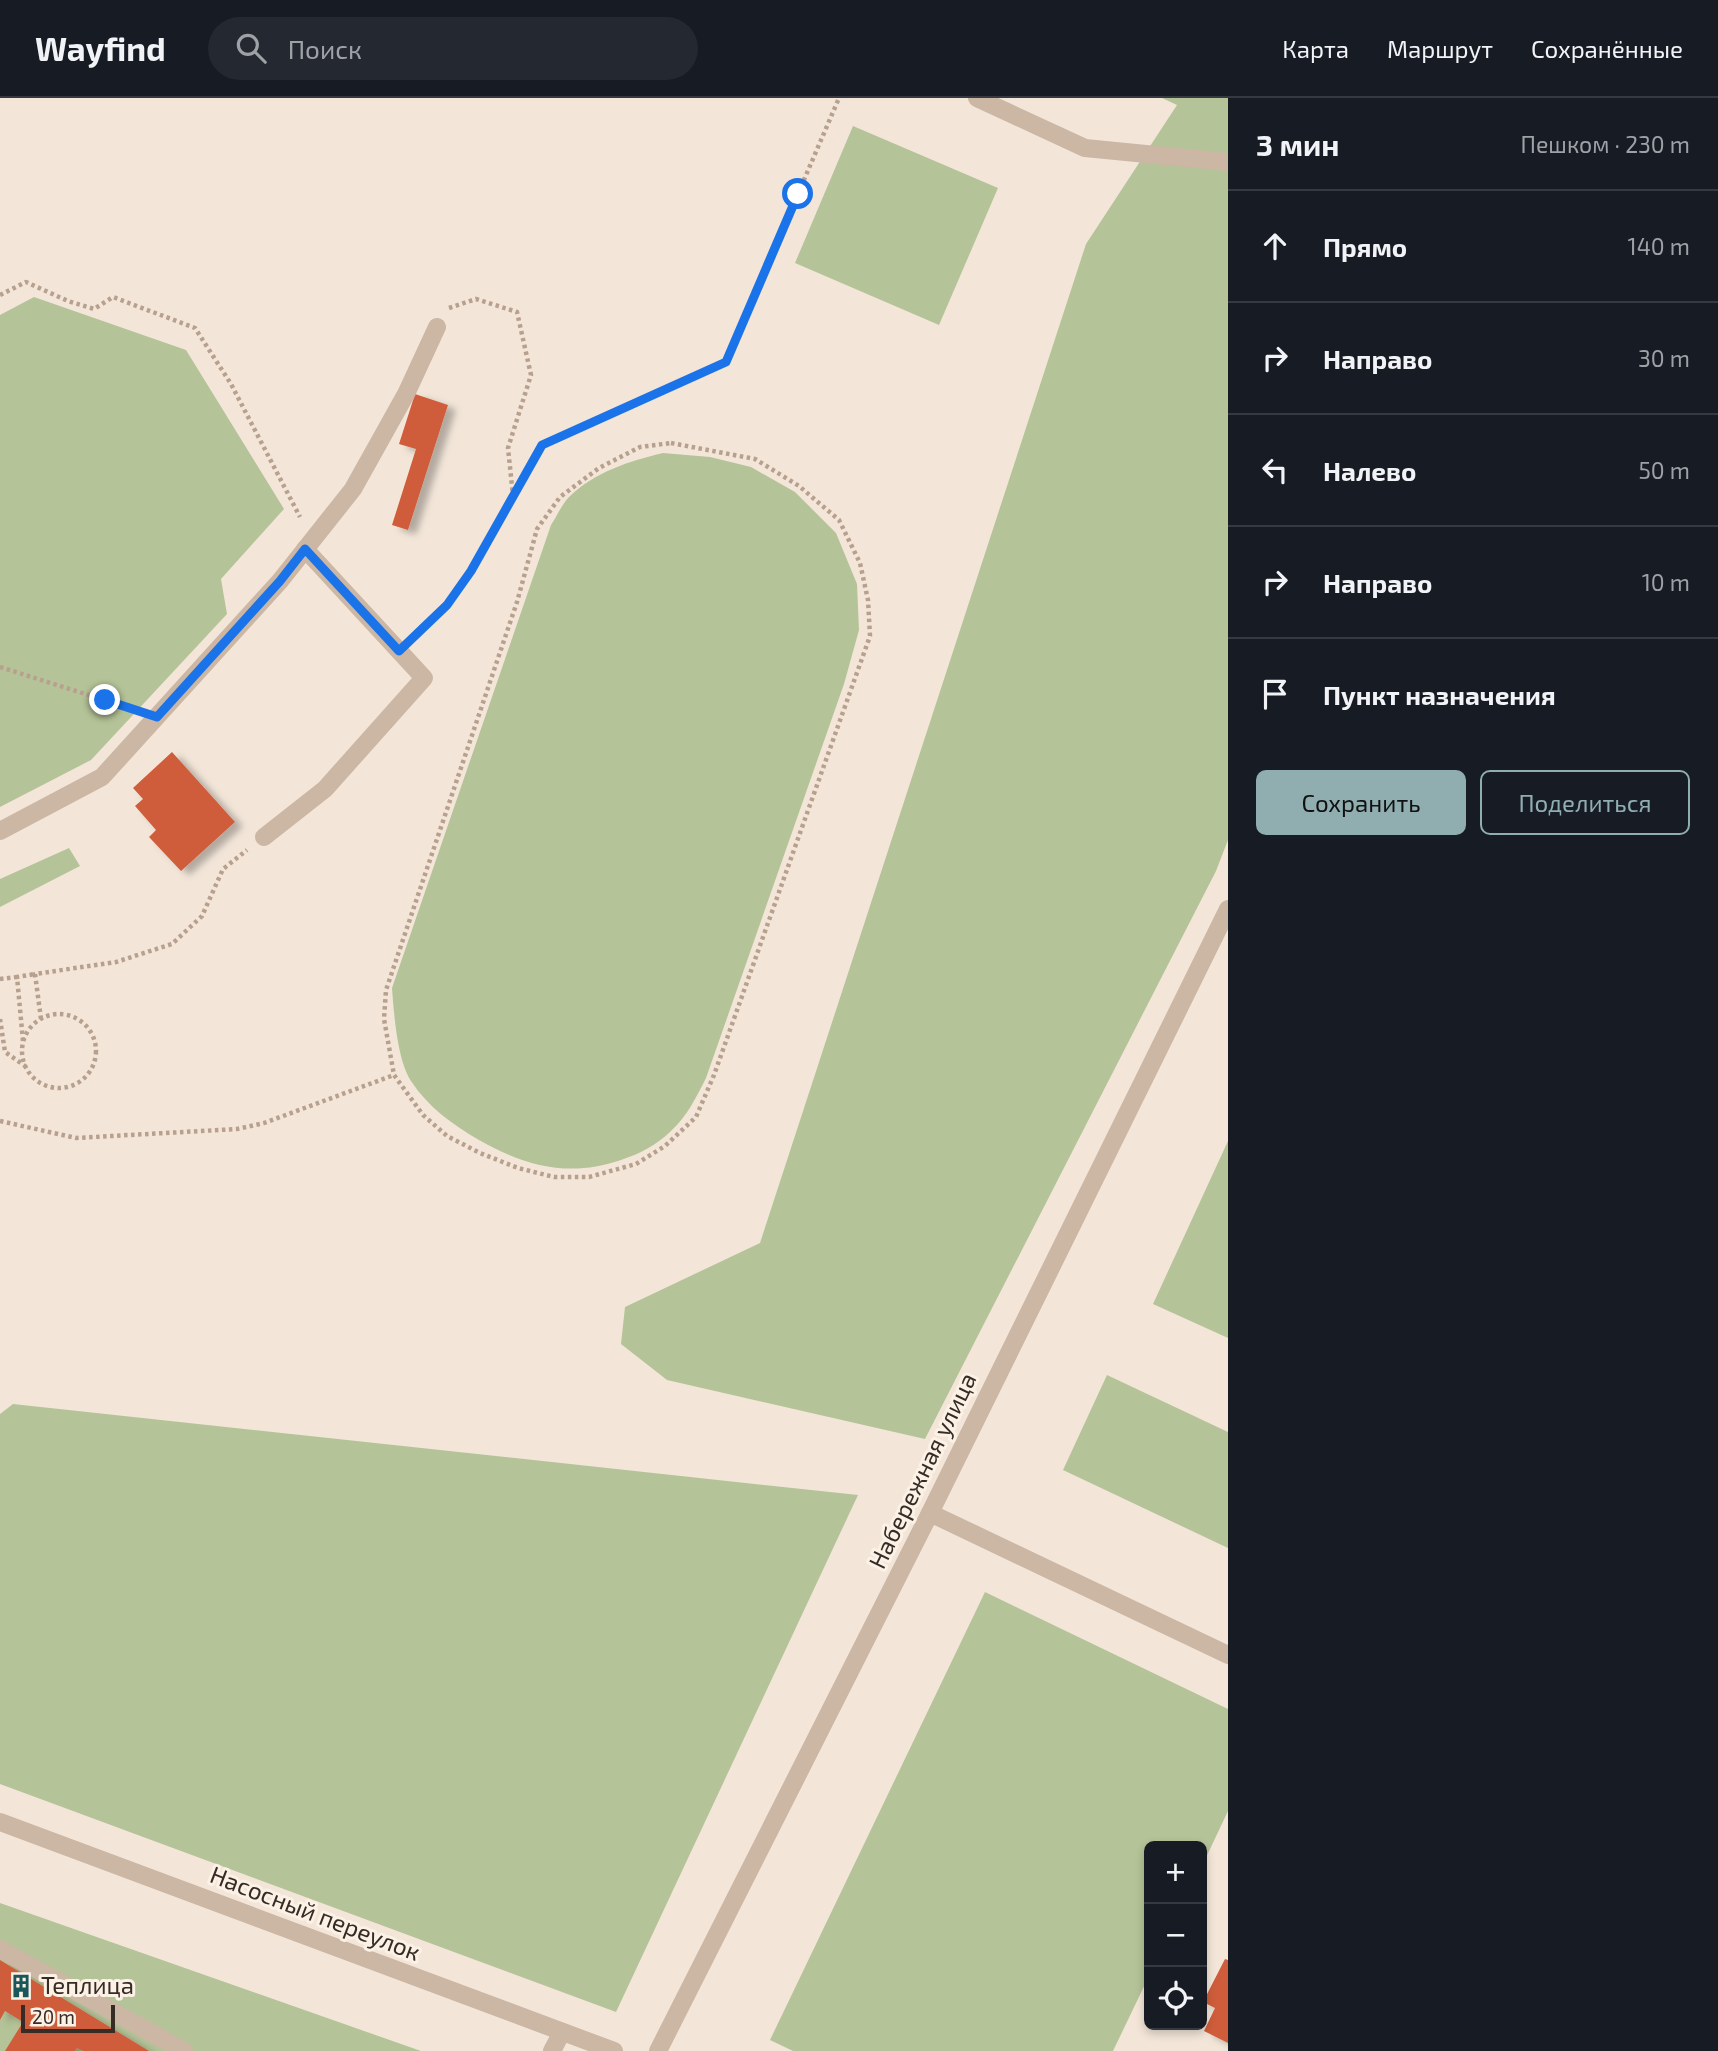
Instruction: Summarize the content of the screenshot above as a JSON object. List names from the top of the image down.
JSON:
{
  "streets": {
    "street": ["Набережная улица", "Насосный переулок"]
  },
  "places": {
    "building": ["Теплица"]
  },
  "scale_bar": "20 m",
  "page": {
    "header": "Wayfind",
    "search": "Поиск",
    "nav": ["Карта", "Маршрут", "Сохранённые"],
    "heading": ["3 мин", "Пешком · 230 m"],
    "list": [
      ["Прямо", "140 m"],
      ["Направо", "30 m"],
      ["Налево", "50 m"],
      ["Направо", "10 m"],
      "Пункт назначения"
    ],
    "buttons": ["Сохранить", "Поделиться"],
    "map_buttons": ["+", "−"],
    "scale": "20 m"
  }
}
